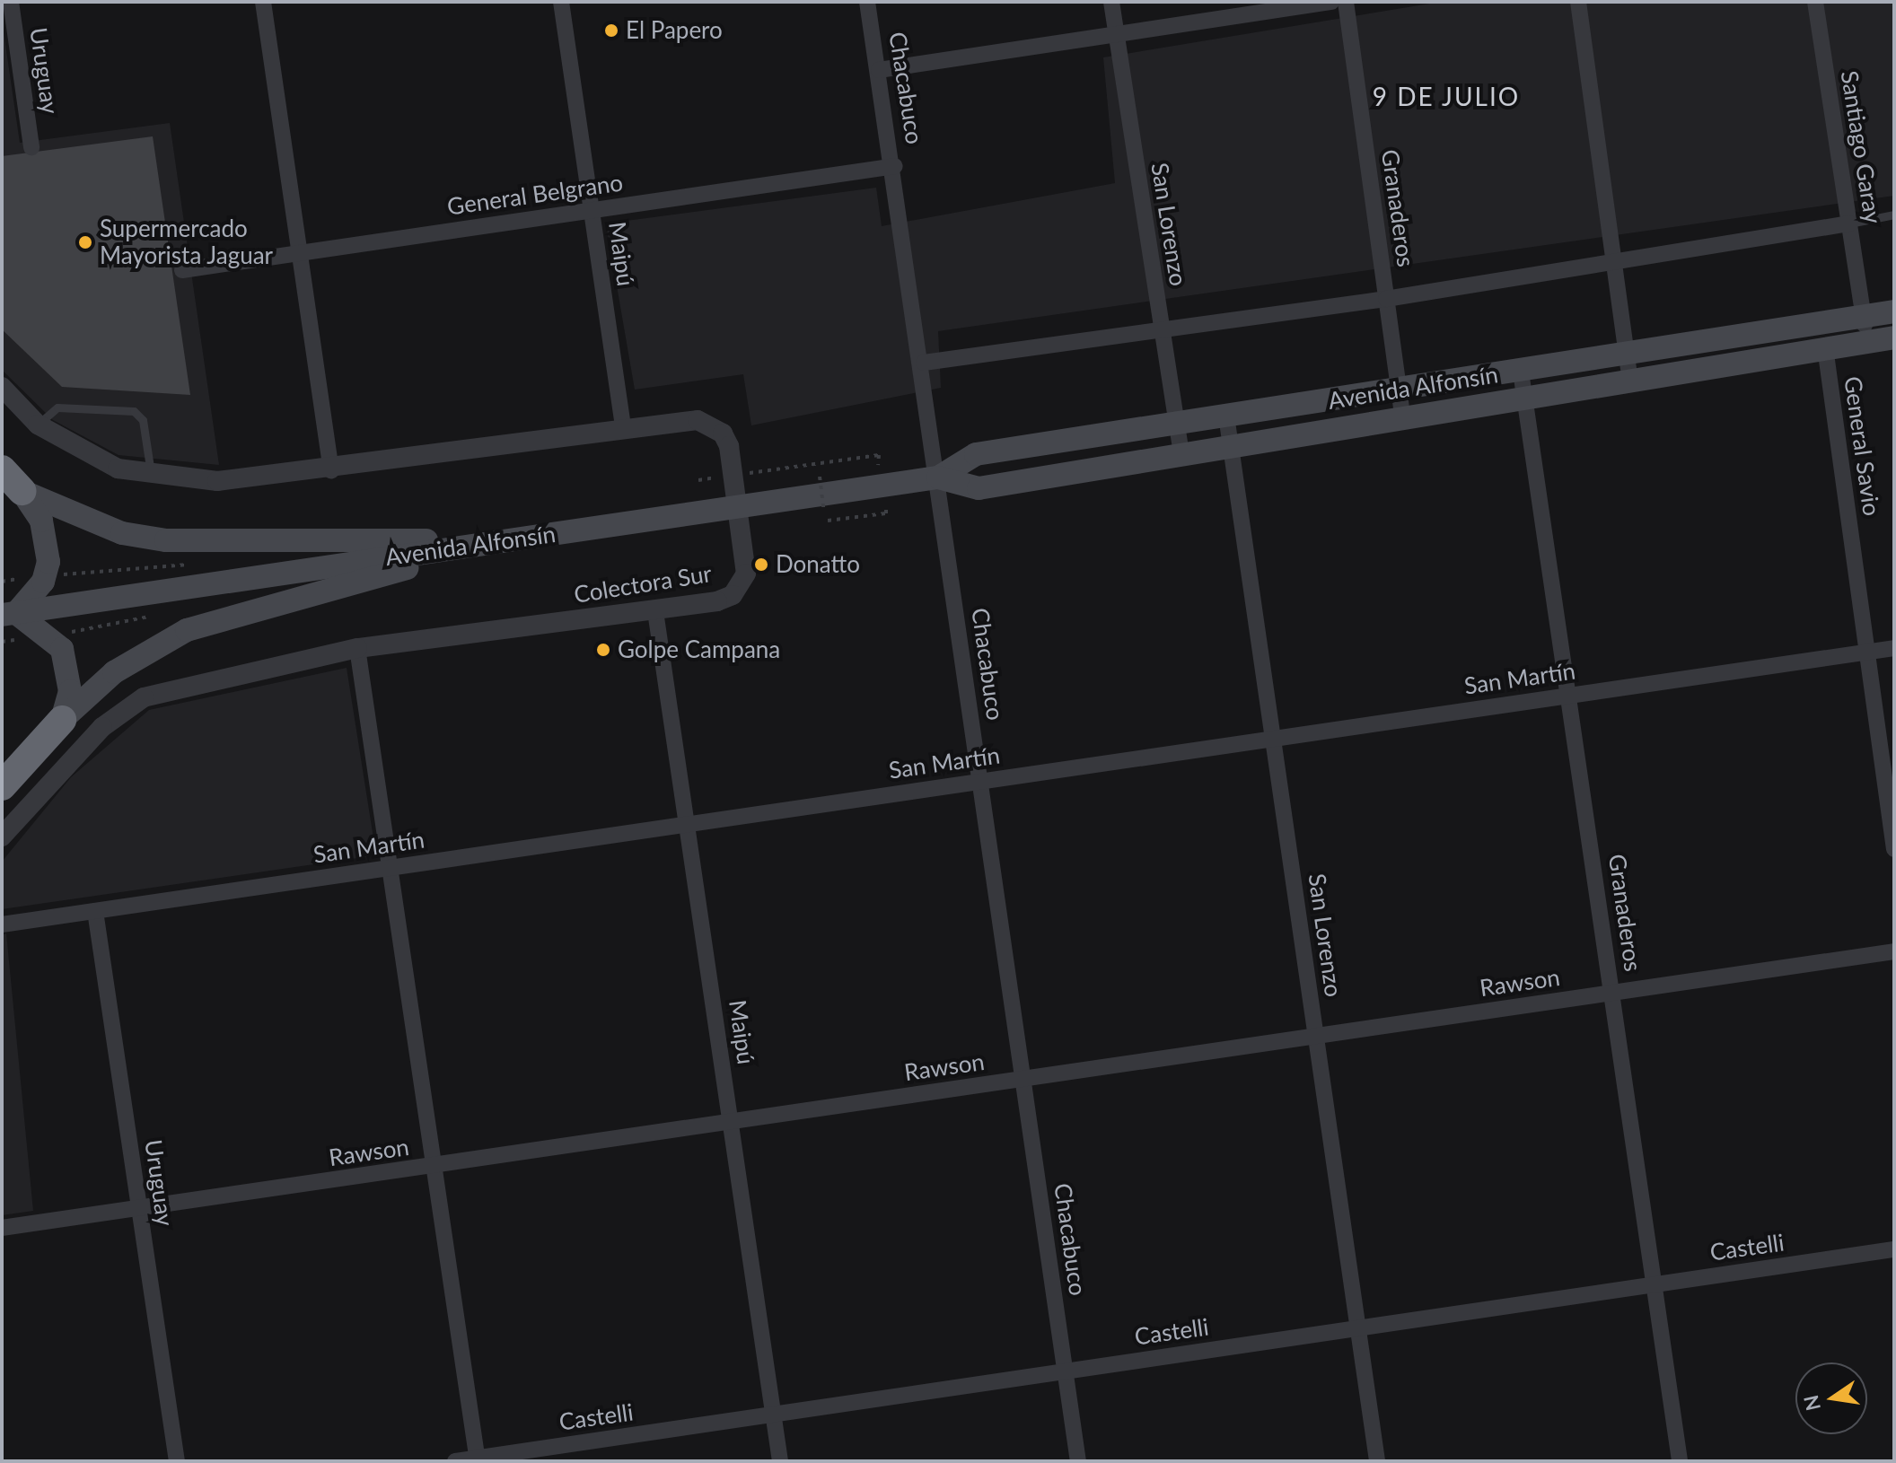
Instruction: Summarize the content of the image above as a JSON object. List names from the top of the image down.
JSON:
{
  "streets": {
    "main road": ["Avenida Alfonsín"],
    "street": [
      "Uruguay",
      "Chacabuco",
      "Santiago Garay",
      "General Belgrano",
      "Granaderos",
      "San Lorenzo",
      "Maipú",
      "General Savio",
      "Colectora Sur",
      "San Martín",
      "Rawson",
      "Castelli"
    ]
  },
  "crossings": [
    ["Uruguay", "San Martín"],
    ["Uruguay", "Rawson"],
    ["Chacabuco", "General Belgrano"],
    ["Chacabuco", "Avenida Alfonsín"],
    ["Chacabuco", "San Martín"],
    ["Chacabuco", "Rawson"],
    ["Chacabuco", "Castelli"],
    ["Santiago Garay", "Avenida Alfonsín"],
    ["General Belgrano", "Maipú"],
    ["Granaderos", "Avenida Alfonsín"],
    ["Granaderos", "San Martín"],
    ["Granaderos", "Rawson"],
    ["Granaderos", "Castelli"],
    ["San Lorenzo", "Avenida Alfonsín"],
    ["San Lorenzo", "San Martín"],
    ["San Lorenzo", "Rawson"],
    ["San Lorenzo", "Castelli"],
    ["Maipú", "Colectora Sur"],
    ["Maipú", "San Martín"],
    ["Maipú", "Rawson"],
    ["Maipú", "Castelli"],
    ["Avenida Alfonsín", "General Savio"],
    ["Avenida Alfonsín", "Colectora Sur"],
    ["General Savio", "San Martín"]
  ],
  "districts": ["9 DE JULIO"],
  "places": [
    "El Papero",
    "Supermercado Mayorista Jaguar",
    "Donatto",
    "Golpe Campana"
  ],
  "north": "left"
}
